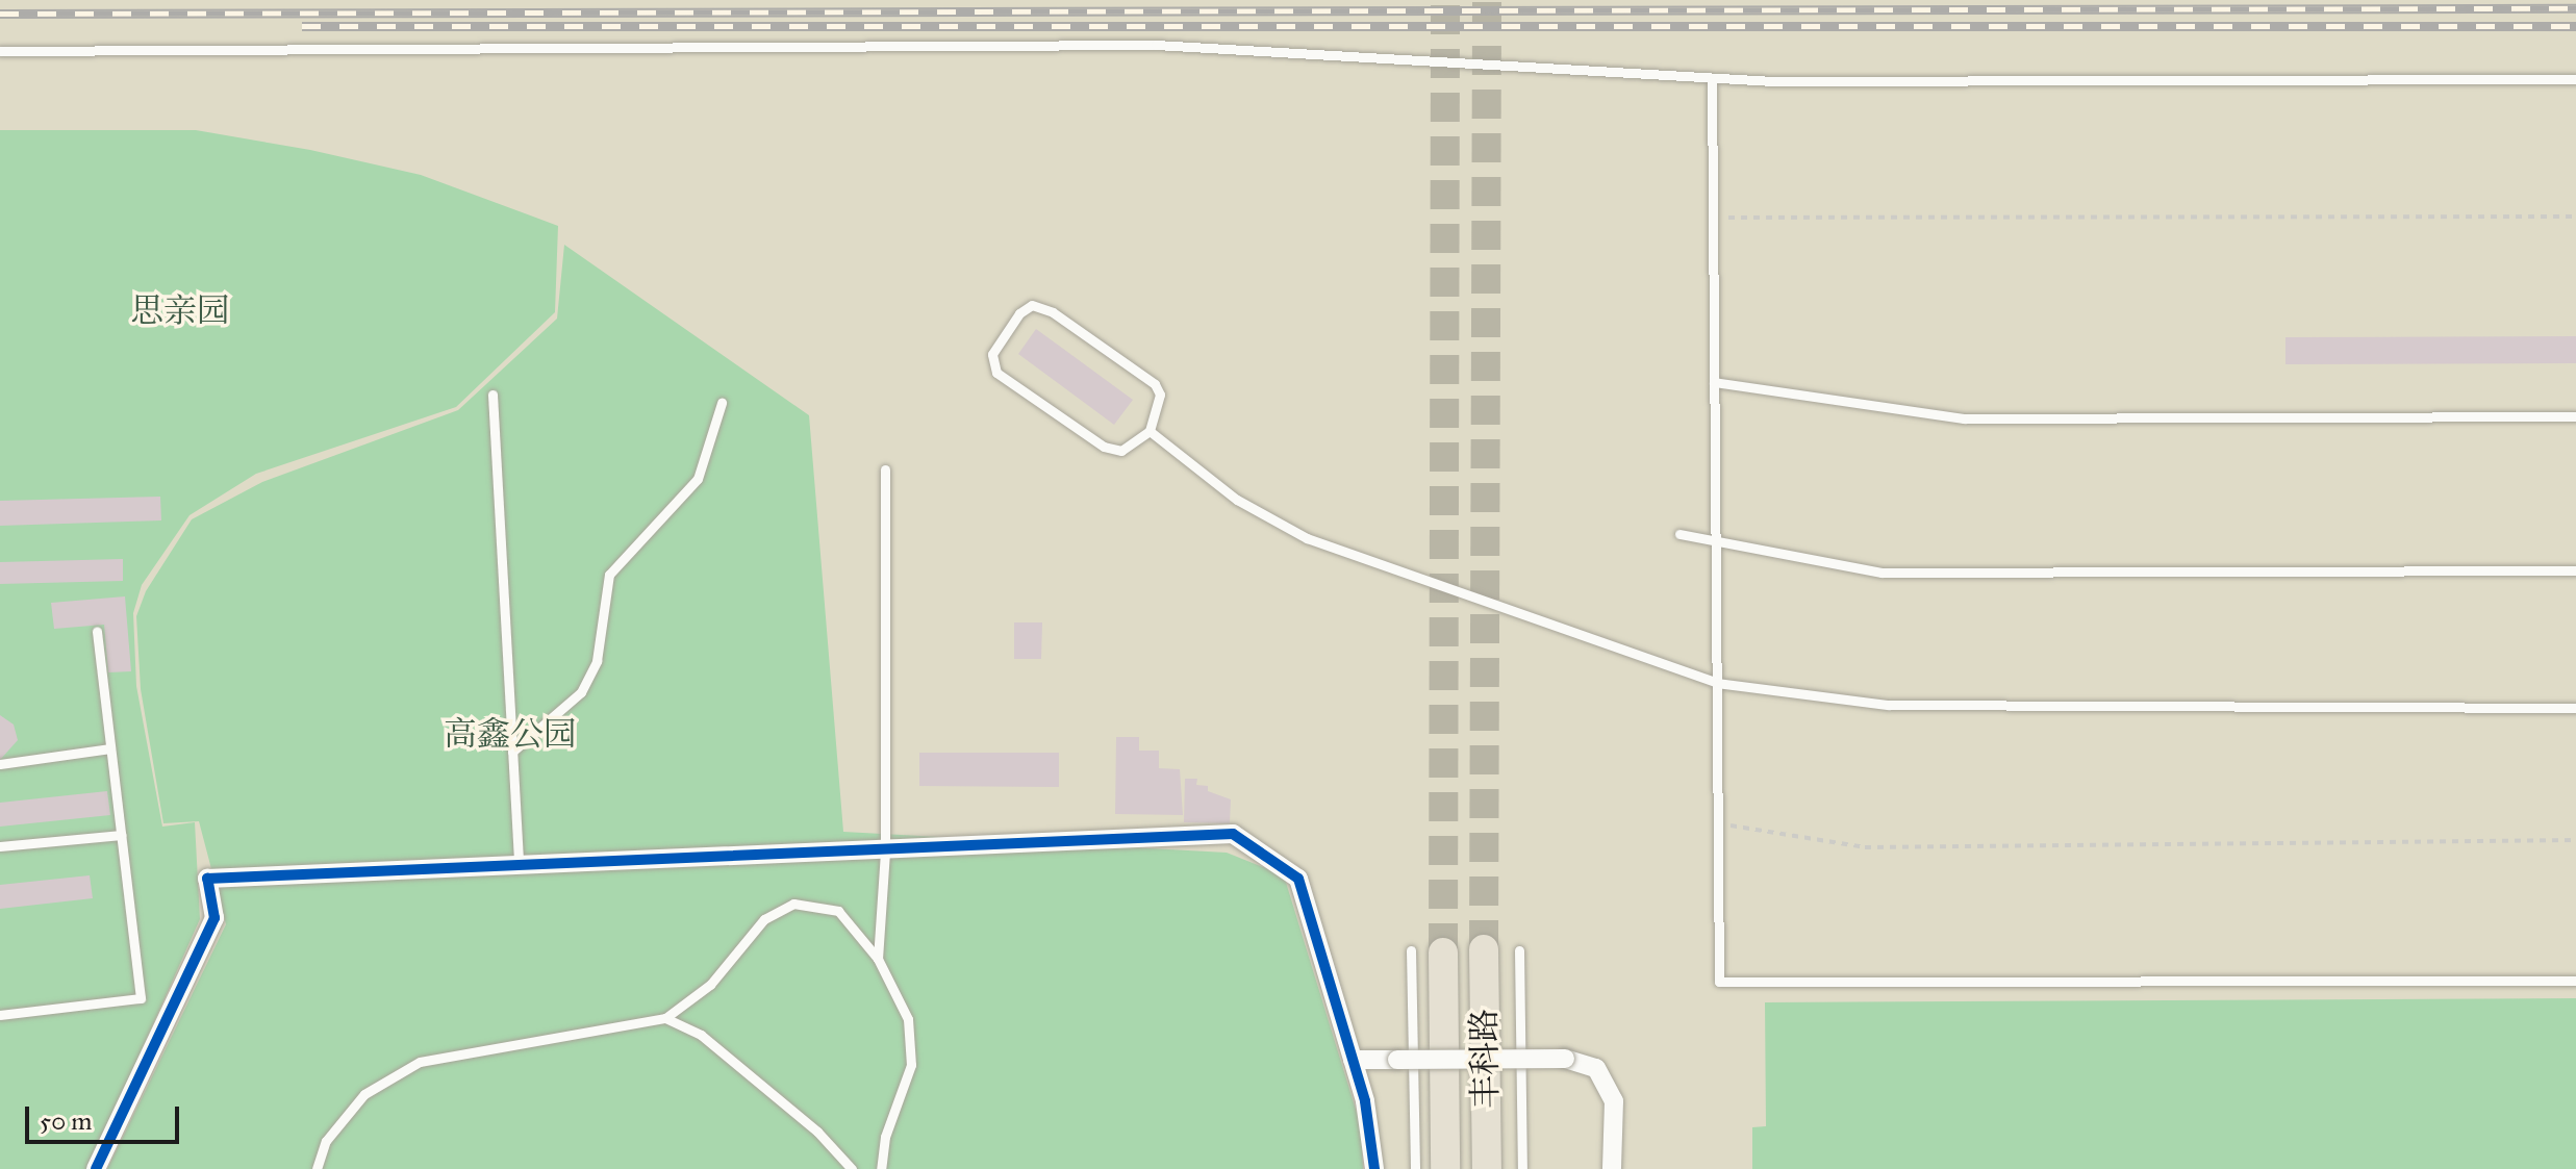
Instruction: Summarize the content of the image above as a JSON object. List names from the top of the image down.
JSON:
{
  "streets": {
    "main road": ["丰科路"]
  },
  "parks": ["思亲园", "高鑫公园"],
  "scale_bar": "50 m"
}
